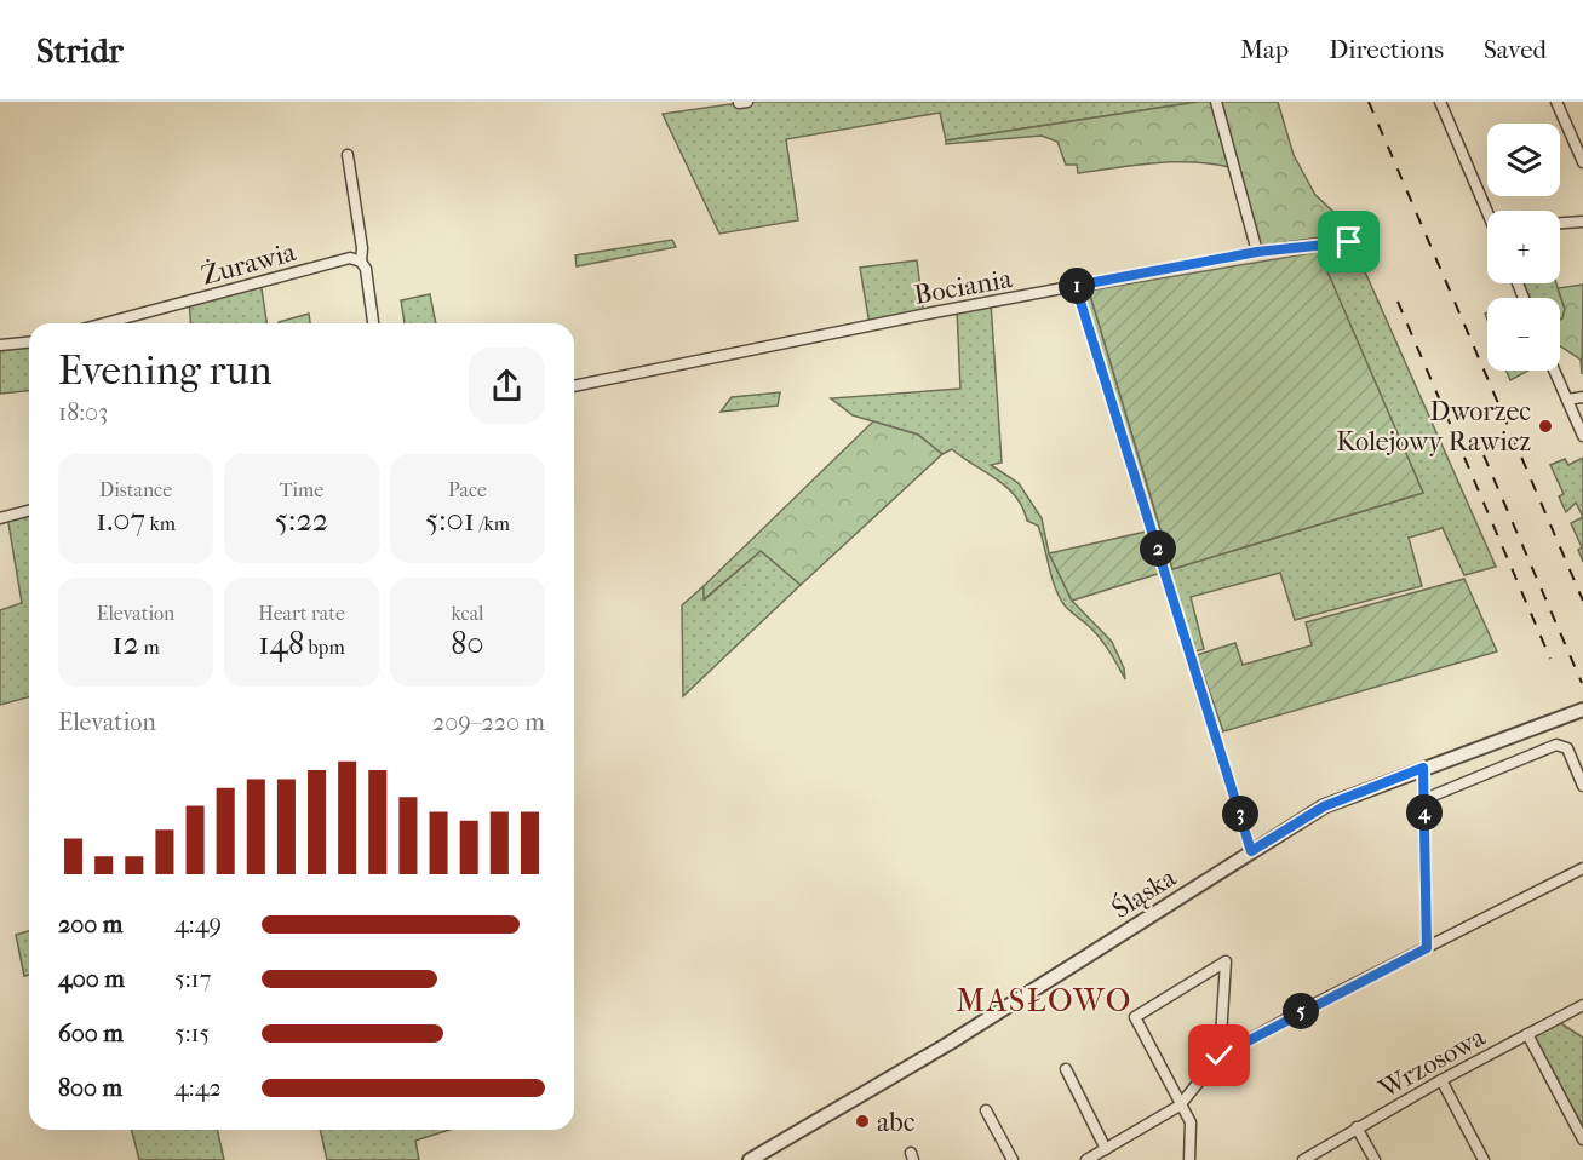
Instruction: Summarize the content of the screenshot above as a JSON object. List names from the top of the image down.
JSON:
{
  "streets": {
    "street": [
      "Żurawia",
      "Bociania",
      "Śląska",
      "Wrzosowa"
    ]
  },
  "districts": ["MASŁOWO"],
  "places": ["Dworzec Kolejowy Rawicz", "abc"],
  "page": {
    "header": "Stridr",
    "nav": ["Map", "Directions", "Saved"],
    "map_buttons": ["+", "−"],
    "pins": [
      "1",
      "2",
      "4",
      "3",
      "5"
    ],
    "heading": ["Evening run", "18:03"],
    "stats": [
      ["Distance", "1.07 km"],
      ["Time", "5:22"],
      ["Pace", "5:01 /km"],
      ["Elevation", "12 m"],
      ["Heart rate", "148 bpm"],
      ["kcal", "80"]
    ],
    "chart": ["Elevation", "209–220 m"],
    "list": [
      {
        "name": "200 m",
        "note": "4:49"
      },
      {
        "name": "400 m",
        "note": "5:17"
      },
      {
        "name": "600 m",
        "note": "5:15"
      },
      {
        "name": "800 m",
        "note": "4:42"
      }
    ]
  }
}
